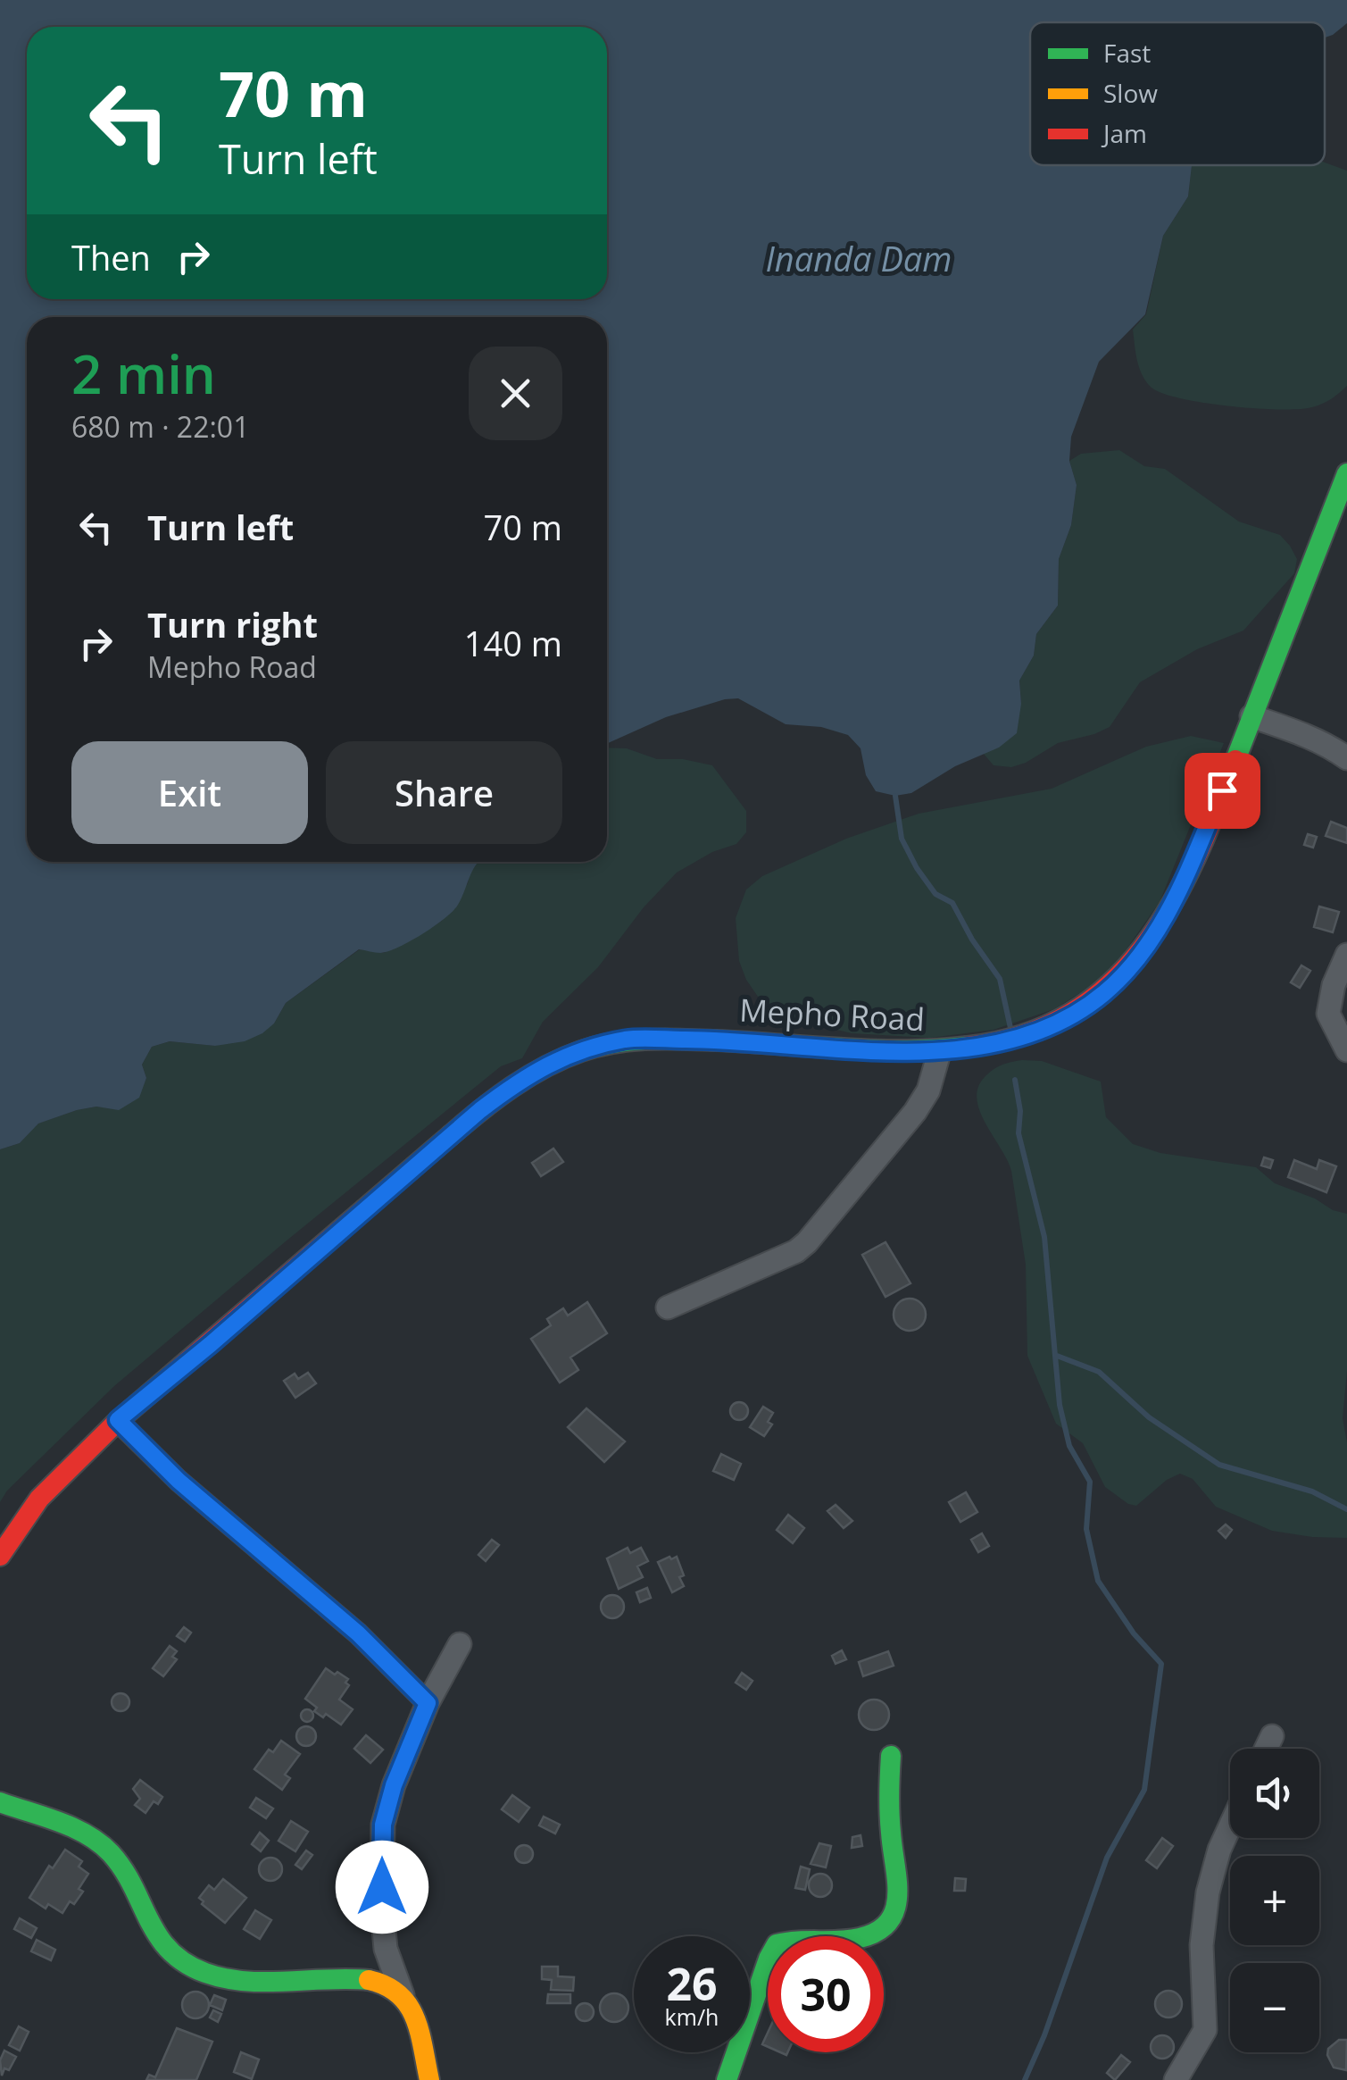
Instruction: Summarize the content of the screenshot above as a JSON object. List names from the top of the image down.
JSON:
{
  "streets": {
    "street": ["Mepho Road"]
  },
  "water": ["Inanda Dam"],
  "legend": ["Fast", "Slow", "Jam"],
  "page": {
    "turn": ["70 m", "Turn left"],
    "then": "Then",
    "heading": ["2 min", "680 m · 22:01"],
    "list": [
      {
        "name": "Turn left",
        "value": "70 m"
      },
      {
        "name": "Turn right",
        "note": "Mepho Road",
        "value": "140 m"
      }
    ],
    "buttons": ["Exit", "Share"],
    "map_buttons": ["+", "−"],
    "speed": "26 km/h",
    "limit": "30"
  }
}
